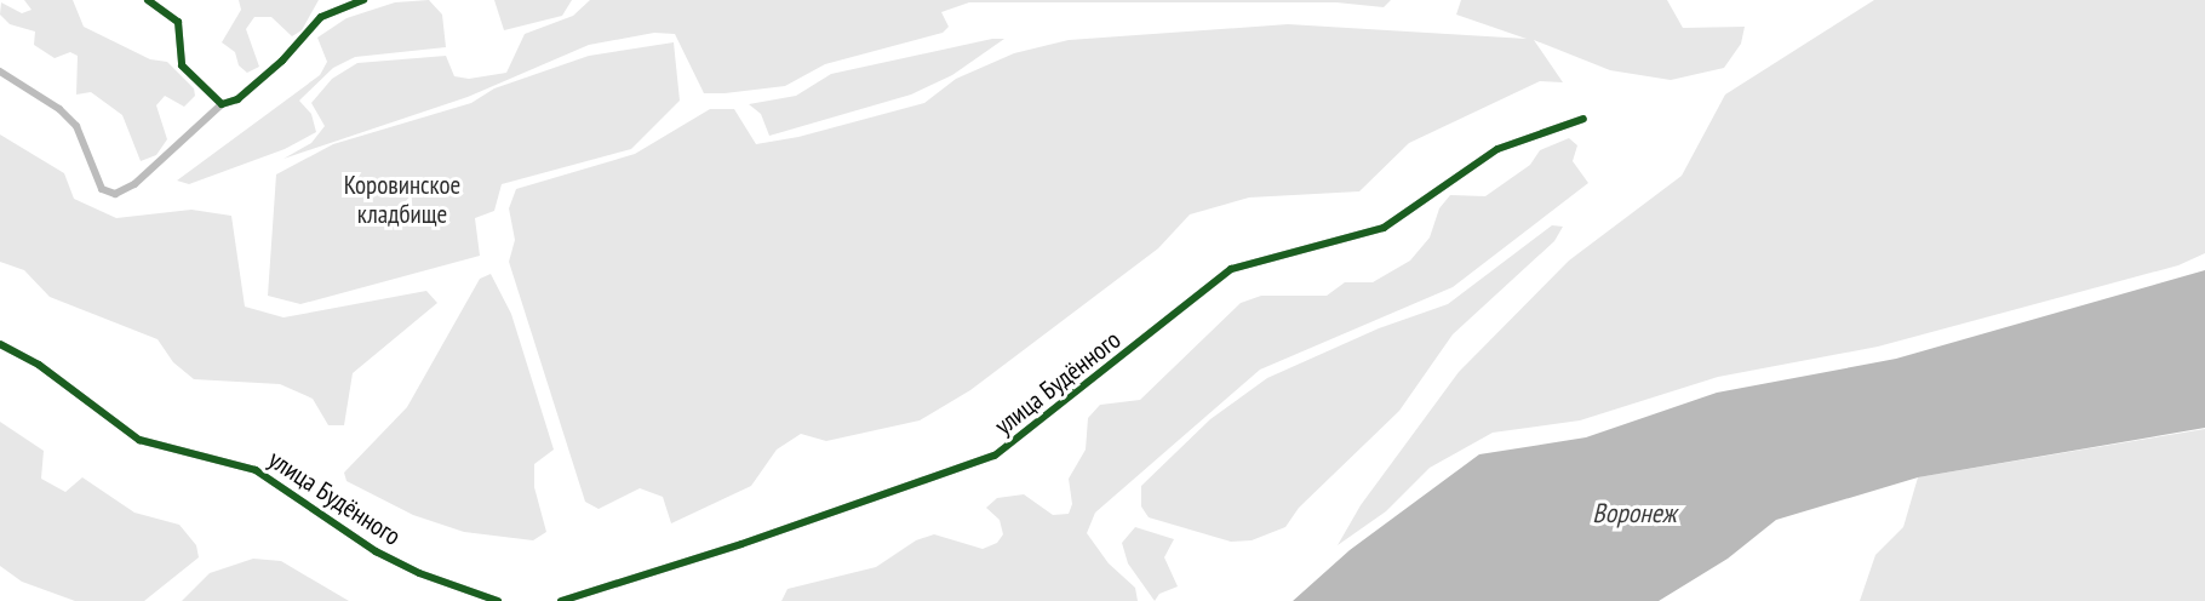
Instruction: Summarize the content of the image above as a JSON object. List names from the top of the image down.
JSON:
{
  "streets": {
    "street": ["улица Будённого"]
  },
  "water": ["Воронеж"],
  "parks": ["Коровинское кладбище"]
}
